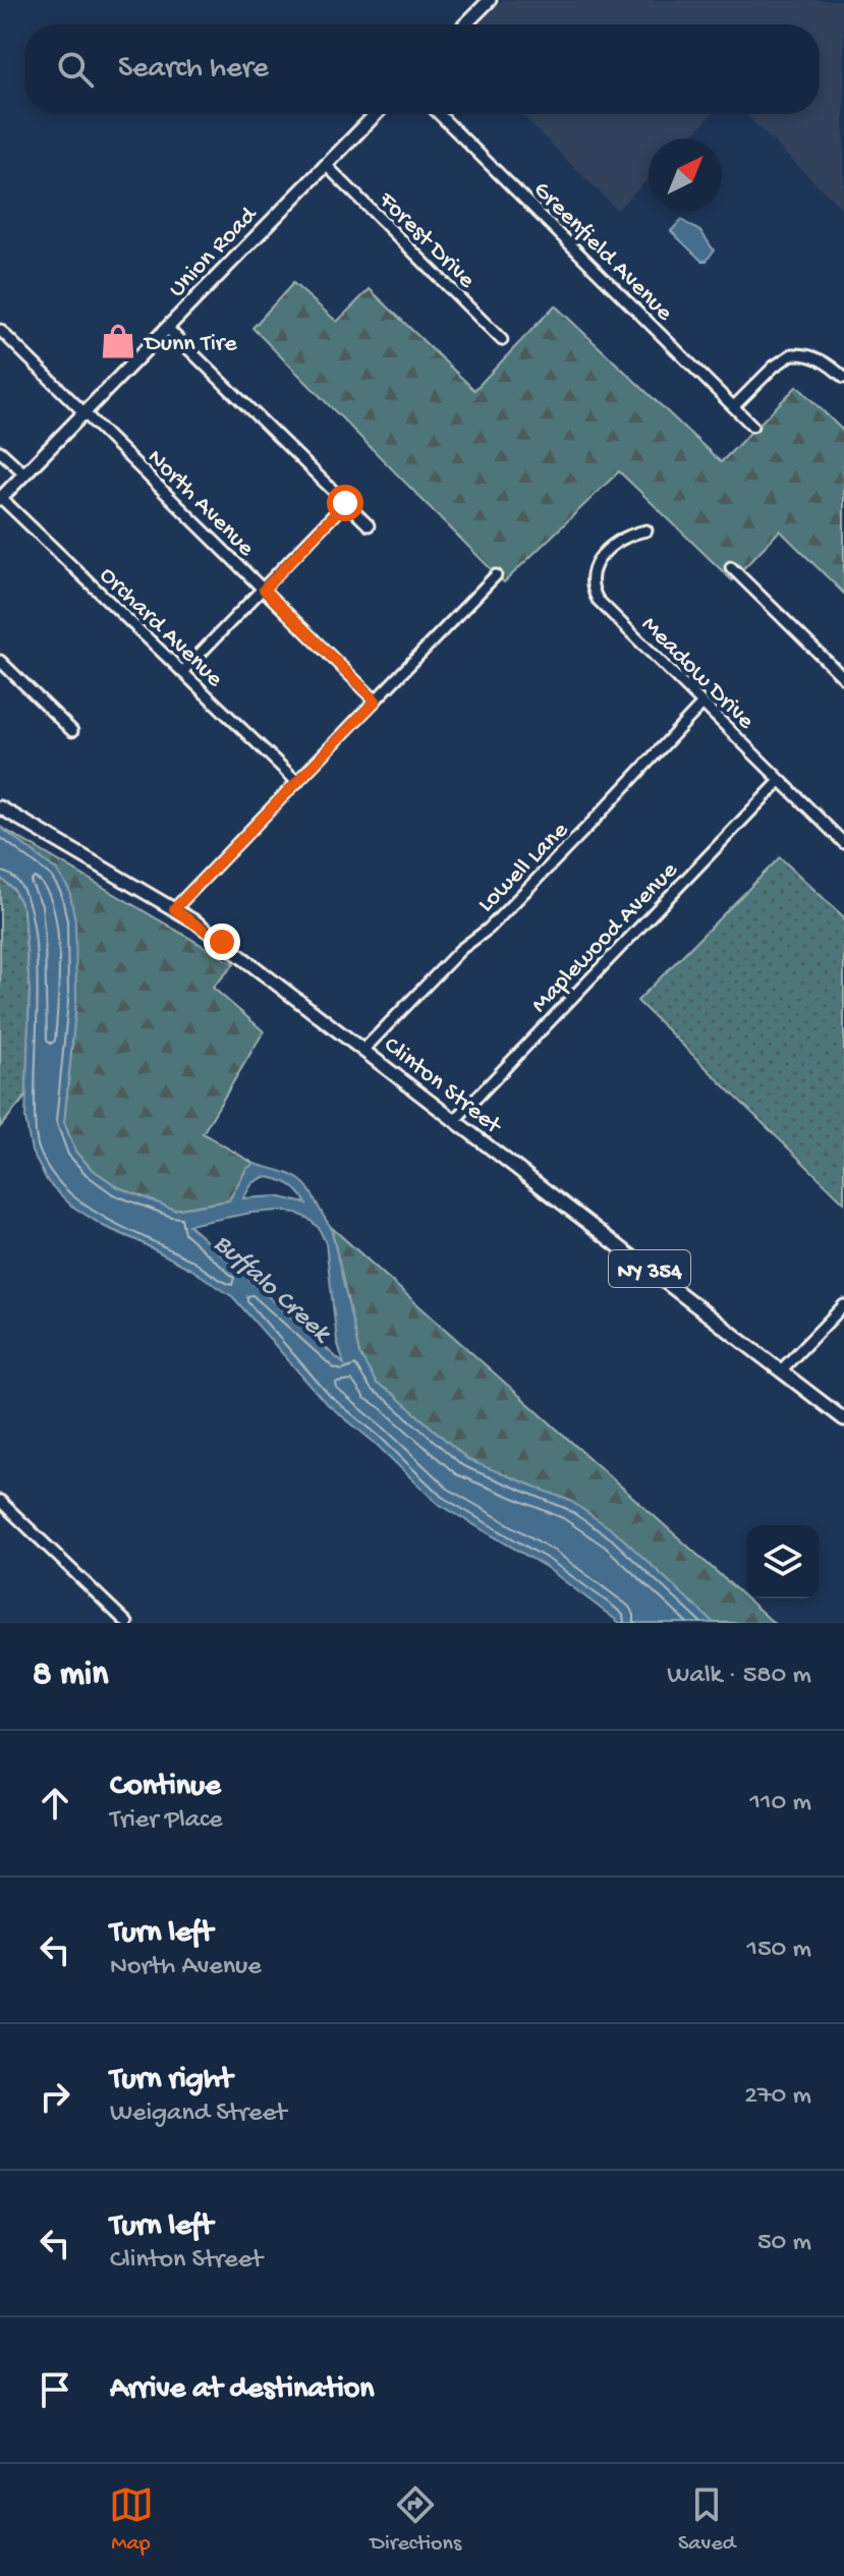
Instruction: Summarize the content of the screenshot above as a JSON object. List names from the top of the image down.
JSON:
{
  "streets": {
    "main road": ["Union Road", "Clinton Street", "NY 354"],
    "street": [
      "Forest Drive",
      "Greenfield Avenue",
      "North Avenue",
      "Orchard Avenue",
      "Meadow Drive",
      "Lowell Lane",
      "Maplewood Avenue"
    ]
  },
  "crossings": [
    ["Forest Drive", "Union Road"],
    ["Union Road", "North Avenue"],
    ["Union Road", "Orchard Avenue"],
    ["Meadow Drive", "Lowell Lane"],
    ["Meadow Drive", "Maplewood Avenue"],
    ["Lowell Lane", "Clinton Street"],
    ["Maplewood Avenue", "Clinton Street"]
  ],
  "water": ["Buffalo Creek"],
  "places": {
    "shop": ["Dunn Tire"]
  },
  "north": "top right",
  "page": {
    "search": "Search here",
    "heading": ["8 min", "Walk · 580 m"],
    "list": [
      ["Continue", "Trier Place", "110 m"],
      ["Turn left", "North Avenue", "150 m"],
      ["Turn right", "Weigand Street", "270 m"],
      ["Turn left", "Clinton Street", "50 m"],
      "Arrive at destination"
    ],
    "nav": ["Map", "Directions", "Saved"]
  }
}
